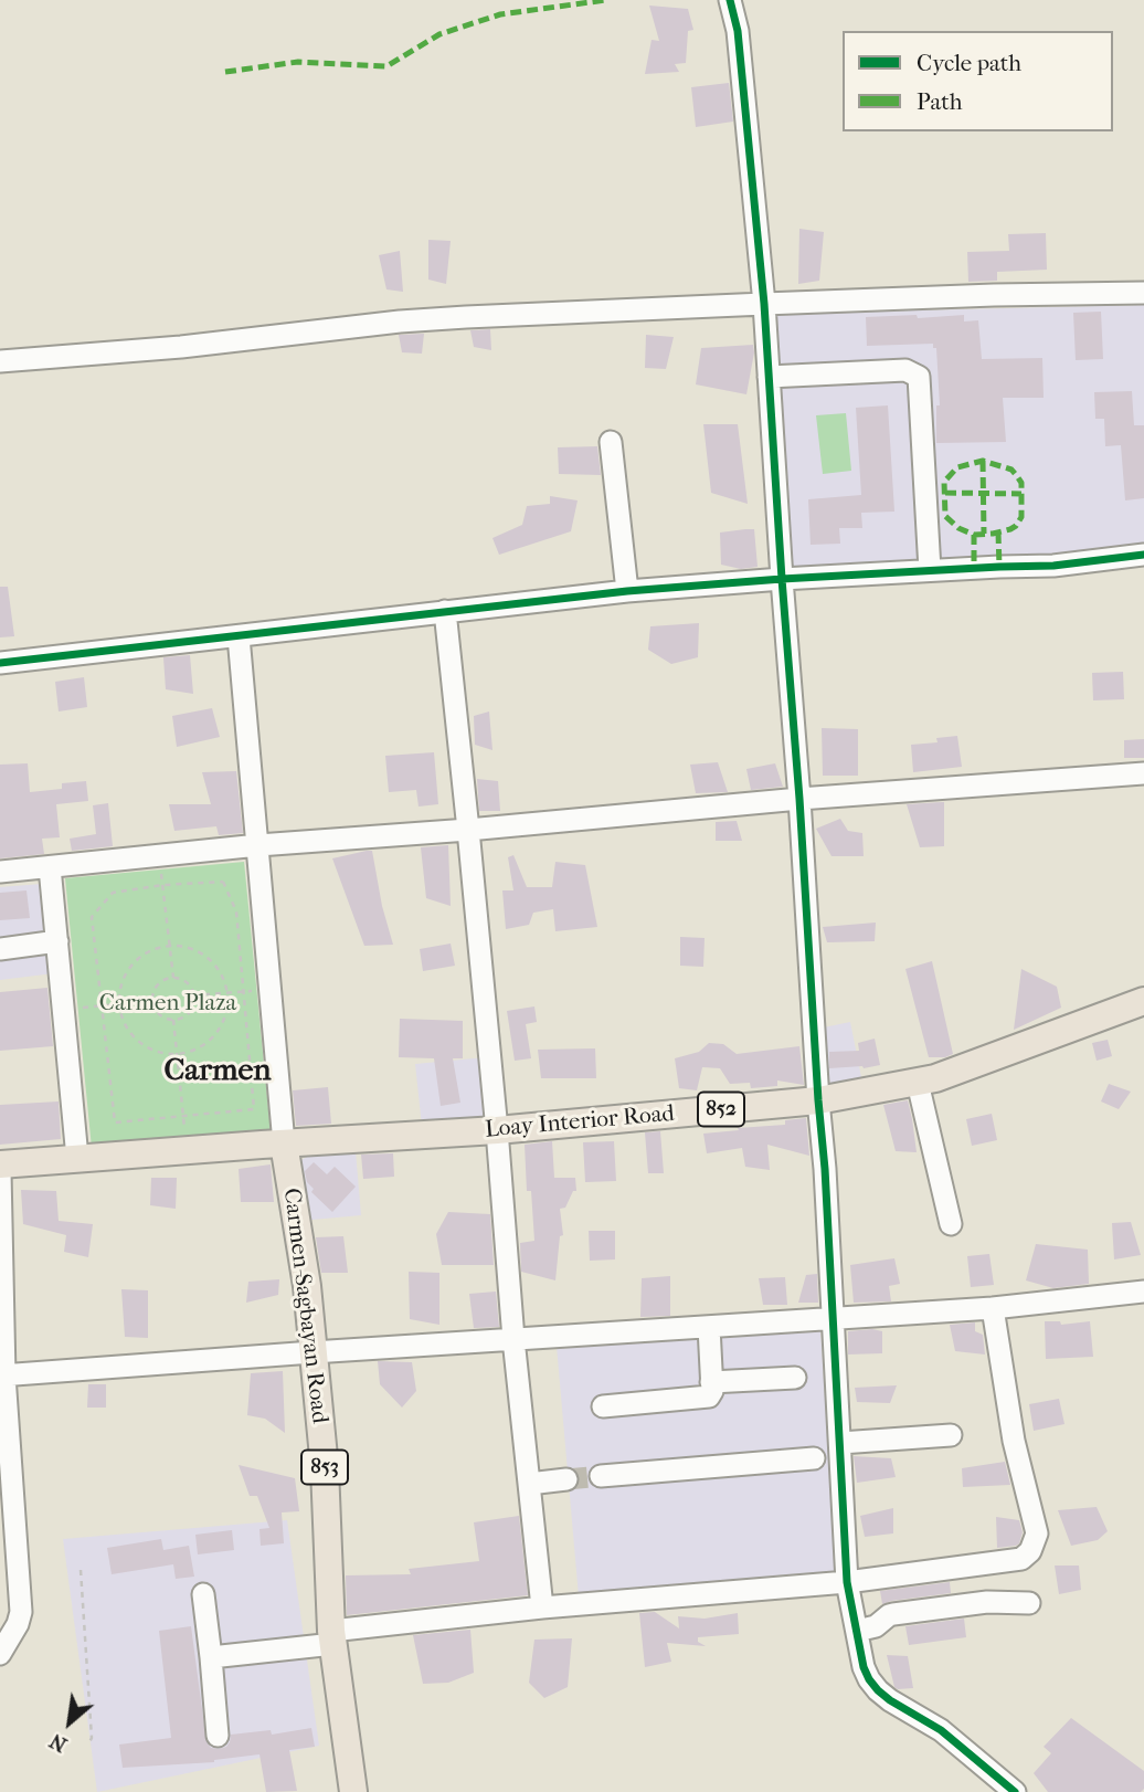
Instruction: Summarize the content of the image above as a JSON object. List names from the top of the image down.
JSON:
{
  "streets": {
    "main road": [
      "852",
      "Loay Interior Road",
      "Carmen-Sagbayan Road",
      "853"
    ]
  },
  "crossings": [
    ["Loay Interior Road", "Carmen-Sagbayan Road"]
  ],
  "districts": ["Carmen"],
  "parks": ["Carmen Plaza"],
  "legend": ["Cycle path", "Path"],
  "north": "bottom left"
}
